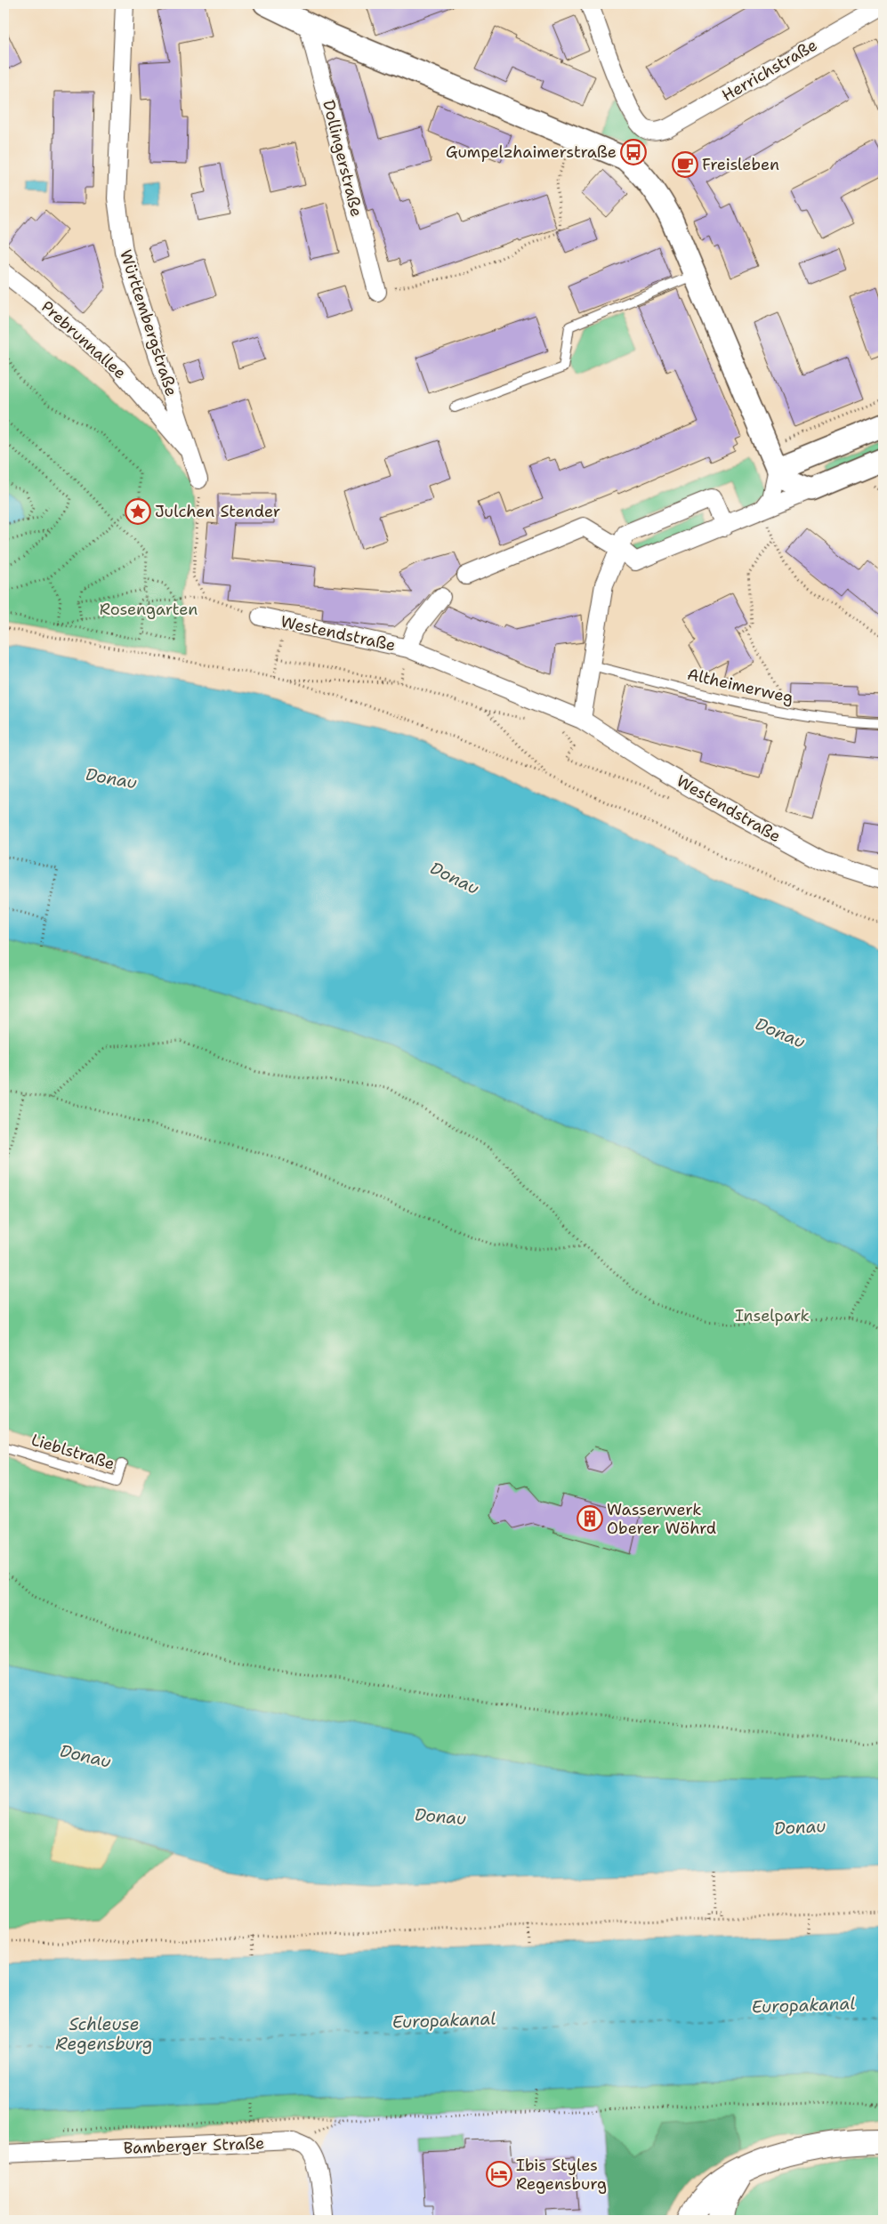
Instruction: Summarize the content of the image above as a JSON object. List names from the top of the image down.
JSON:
{
  "streets": {
    "street": [
      "Herrichstraße",
      "Dollingerstraße",
      "Württembergstraße",
      "Prebrunnallee",
      "Westendstraße",
      "Bamberger Straße"
    ],
    "lane": ["Altheimerweg", "Lieblstraße"]
  },
  "crossings": [
    ["Württembergstraße", "Prebrunnallee"]
  ],
  "water": ["Donau", "Europakanal", "Schleuse Regensburg"],
  "parks": ["Rosengarten", "Inselpark"],
  "places": {
    "bus stop": ["Gumpelzhaimerstraße"],
    "cafe": ["Freisleben"],
    "place": ["Julchen Stender"],
    "building": ["Wasserwerk Oberer Wöhrd"],
    "hotel": ["Ibis Styles Regensburg"]
  }
}
